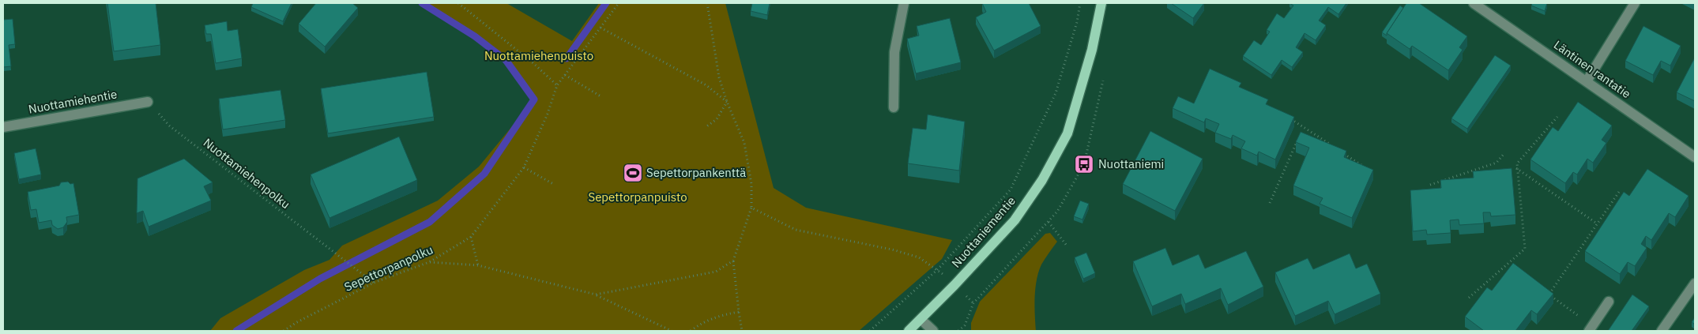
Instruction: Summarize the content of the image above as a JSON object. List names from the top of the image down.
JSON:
{
  "streets": {
    "main road": ["Nuottaniementie"],
    "street": ["Läntinen rantatie", "Nuottamiehentie"],
    "path": ["Nuottamiehenpolku", "Sepettorpanpolku"]
  },
  "crossings": [
    ["Nuottamiehentie", "Nuottamiehenpolku"],
    ["Nuottamiehenpolku", "Sepettorpanpolku"]
  ],
  "parks": ["Nuottamiehenpuisto", "Sepettorpanpuisto"],
  "places": {
    "bus stop": ["Nuottaniemi"],
    "sports": ["Sepettorpankenttä"]
  }
}
